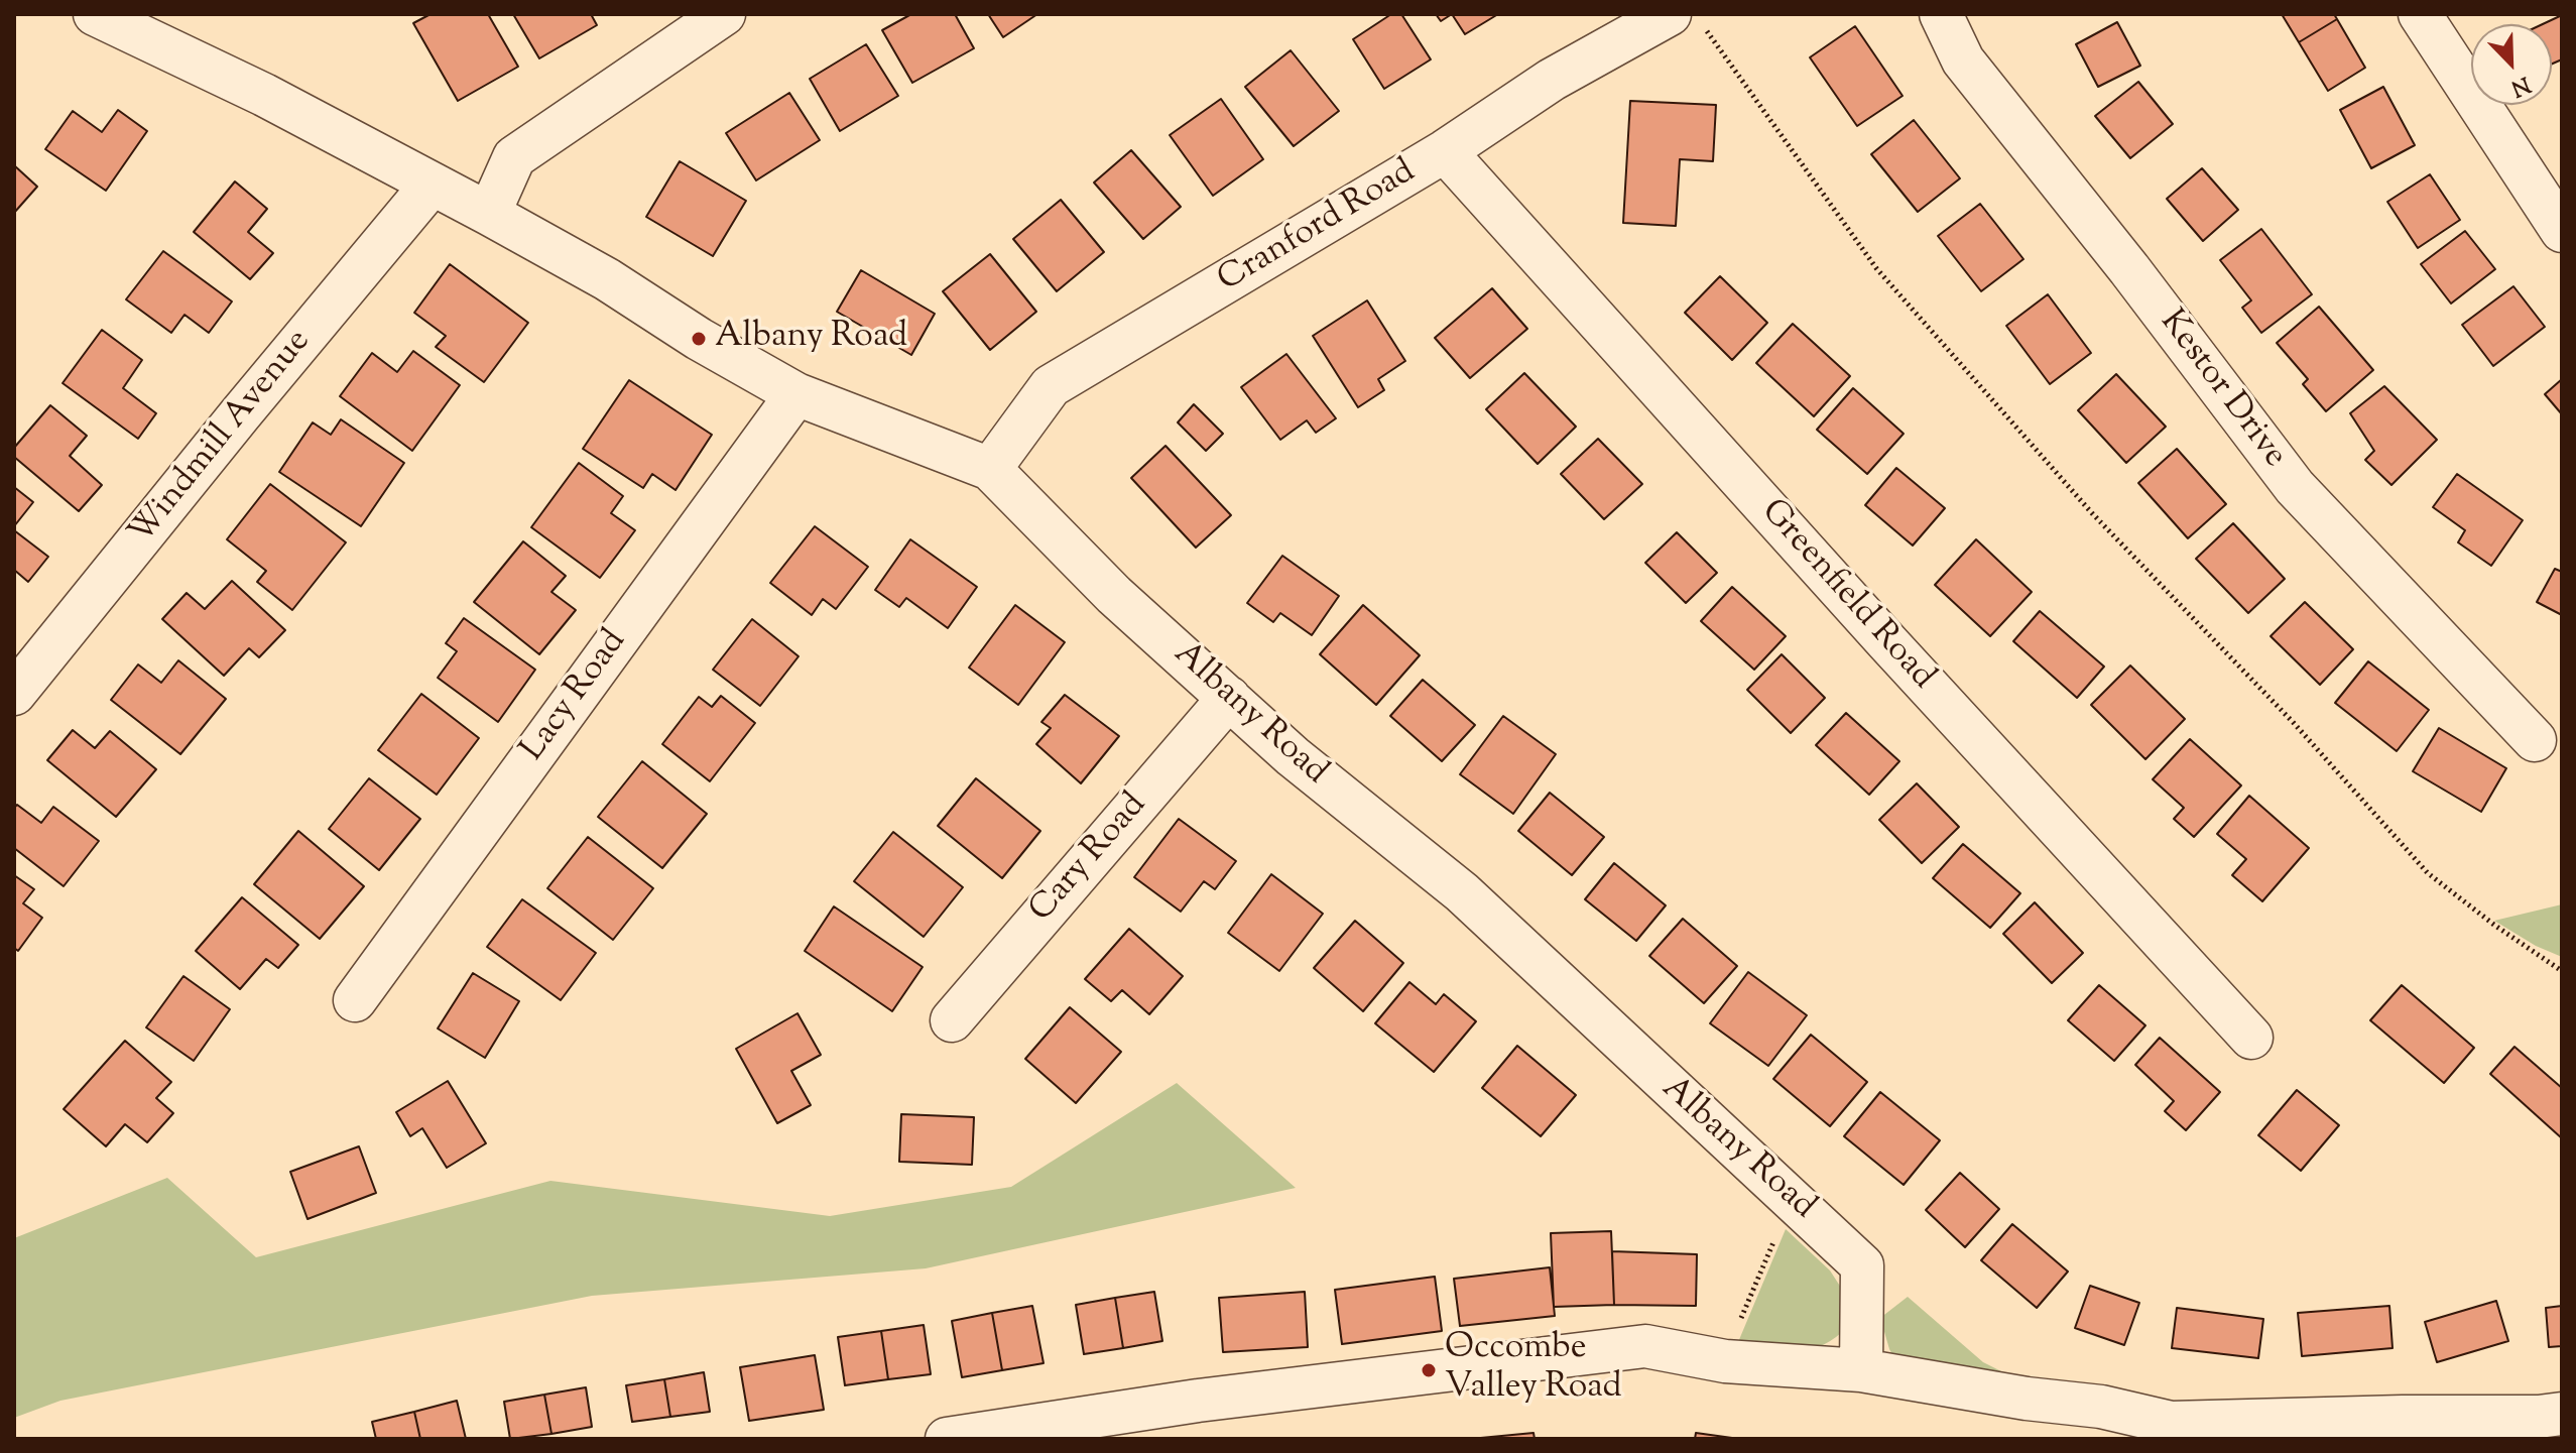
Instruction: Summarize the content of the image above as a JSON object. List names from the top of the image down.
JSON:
{
  "streets": {
    "street": [
      "Cranford Road",
      "Kestor Drive",
      "Windmill Avenue",
      "Greenfield Road",
      "Lacy Road",
      "Albany Road",
      "Cary Road"
    ]
  },
  "crossings": [
    ["Cranford Road", "Greenfield Road"],
    ["Cranford Road", "Albany Road"],
    ["Windmill Avenue", "Albany Road"],
    ["Lacy Road", "Albany Road"],
    ["Albany Road", "Cary Road"]
  ],
  "places": ["Albany Road", "Occombe Valley Road"],
  "north": "bottom right"
}
